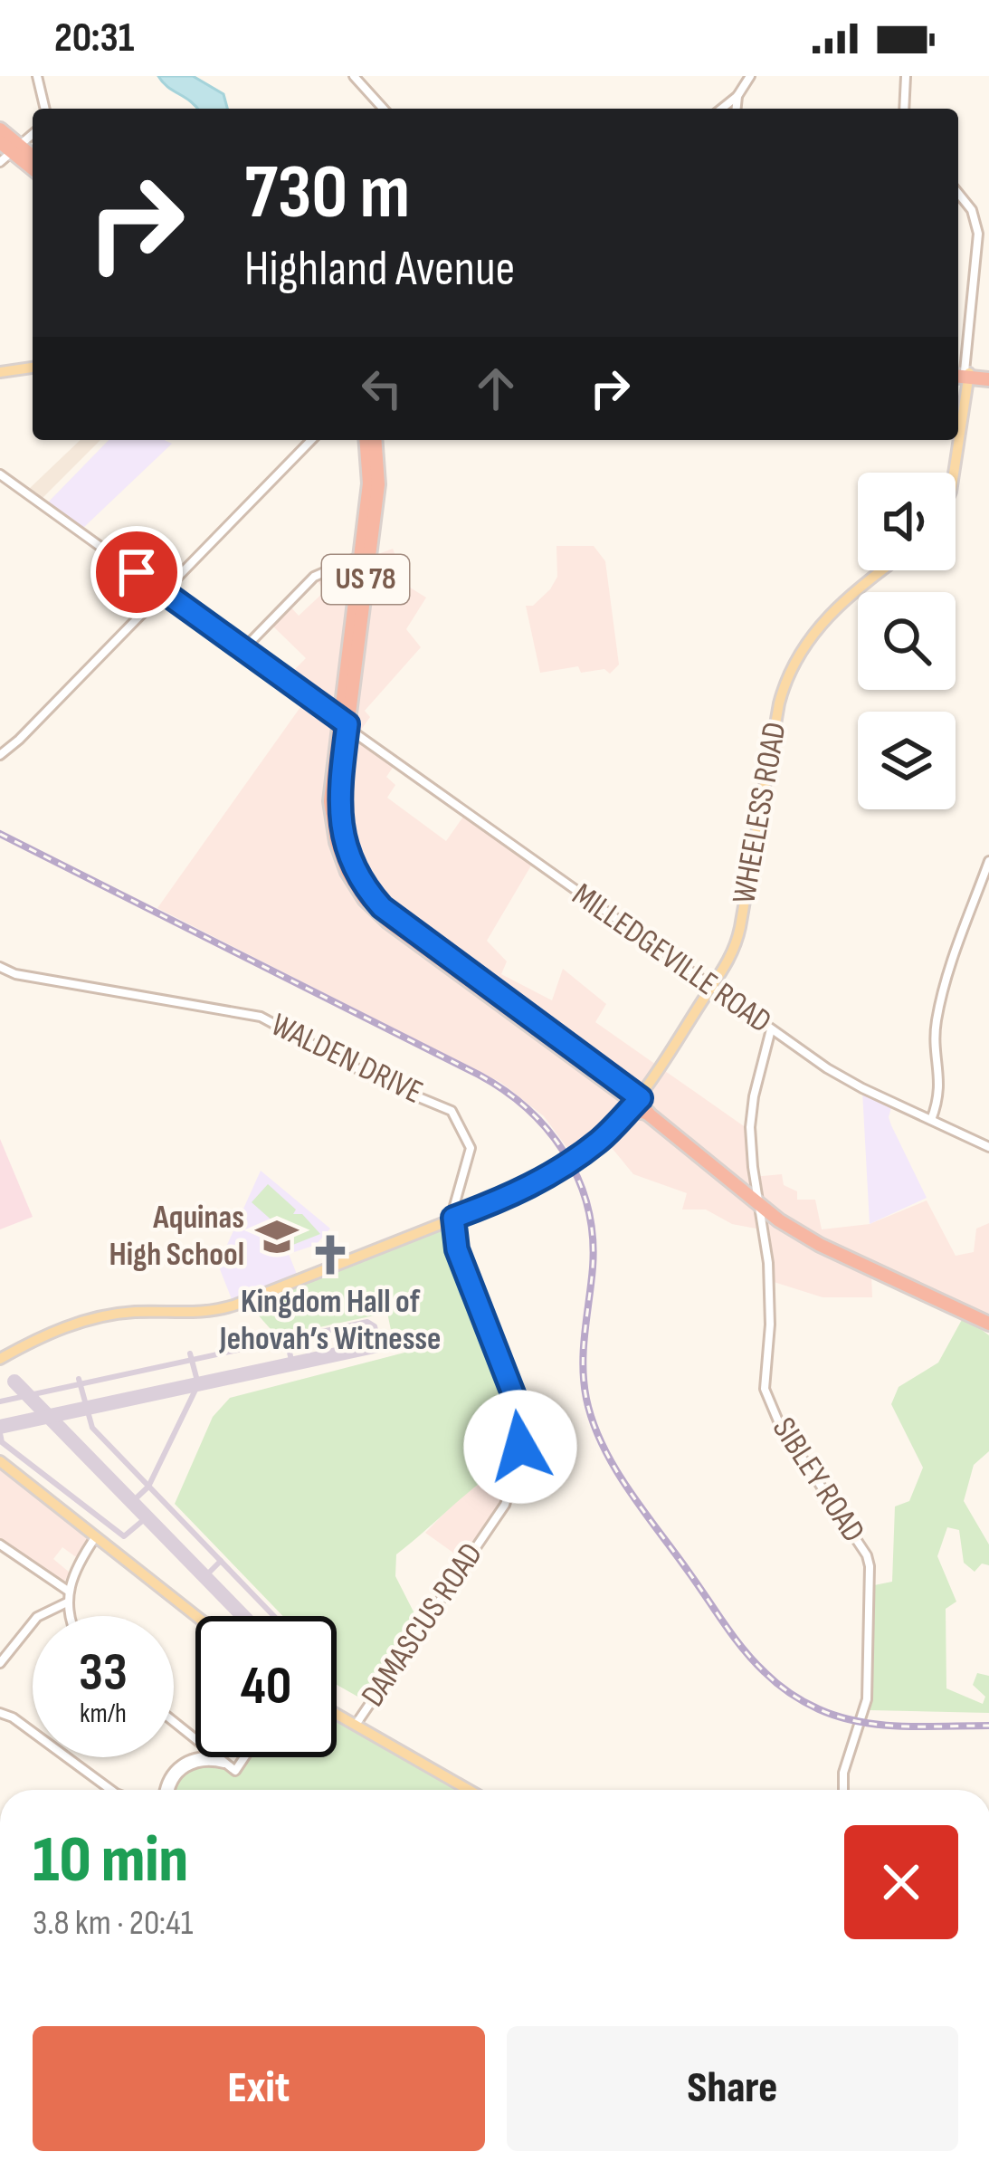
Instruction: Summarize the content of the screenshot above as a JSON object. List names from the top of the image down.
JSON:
{
  "streets": {
    "highway": ["US 78"],
    "main road": ["WHEELESS ROAD"],
    "street": [
      "MILLEDGEVILLE ROAD",
      "WALDEN DRIVE",
      "SIBLEY ROAD",
      "DAMASCUS ROAD"
    ]
  },
  "crossings": [
    ["US 78", "WHEELESS ROAD"],
    ["US 78", "MILLEDGEVILLE ROAD"],
    ["US 78", "SIBLEY ROAD"],
    ["WHEELESS ROAD", "MILLEDGEVILLE ROAD"],
    ["WHEELESS ROAD", "WALDEN DRIVE"],
    ["WHEELESS ROAD", "DAMASCUS ROAD"],
    ["WALDEN DRIVE", "DAMASCUS ROAD"]
  ],
  "places": {
    "school or university": ["Aquinas High School"],
    "church": ["Kingdom Hall of Jehovah’s Witnesse"]
  },
  "page": {
    "status": "20:31",
    "turn": ["730 m", "Highland Avenue"],
    "speed": "33 km/h",
    "limit": "40",
    "heading": ["10 min", "3.8 km · 20:41"],
    "buttons": ["Exit", "Share"]
  }
}
